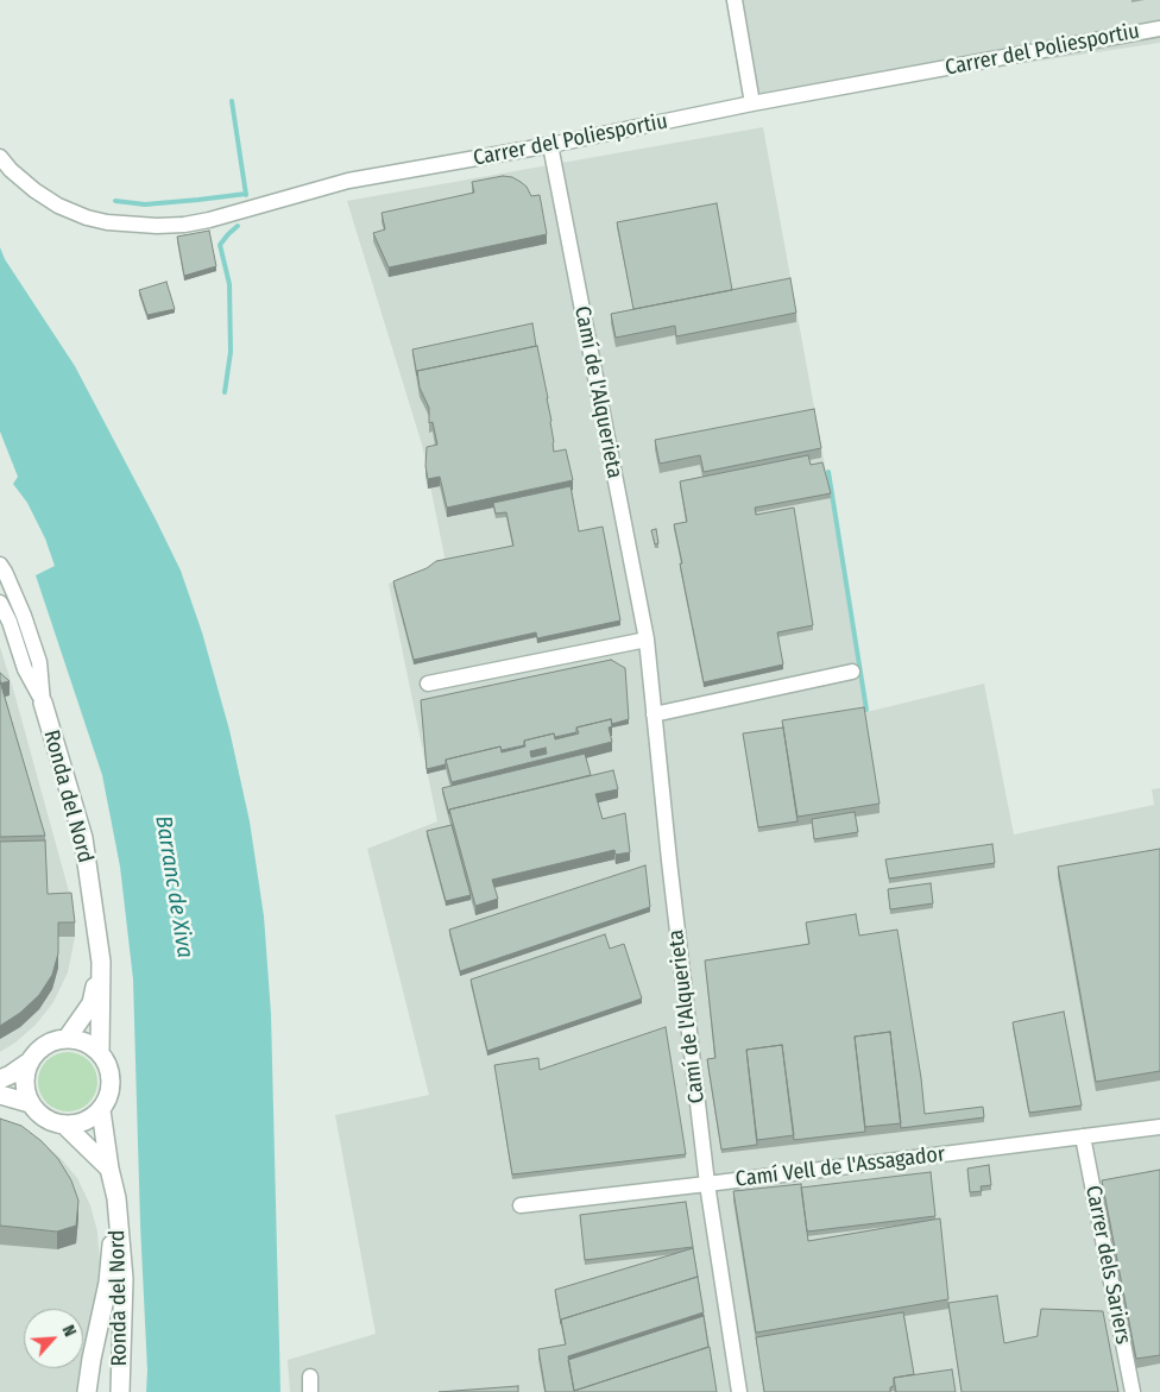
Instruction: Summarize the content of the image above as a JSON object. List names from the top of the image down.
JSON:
{
  "streets": {
    "street": [
      "Carrer del Poliesportiu",
      "Camí de l'Alquerieta",
      "Ronda del Nord",
      "Camí Vell de l'Assagador",
      "Carrer dels Sariers"
    ]
  },
  "crossings": [
    ["Carrer del Poliesportiu", "Camí de l'Alquerieta"],
    ["Camí de l'Alquerieta", "Camí Vell de l'Assagador"],
    ["Camí Vell de l'Assagador", "Carrer dels Sariers"]
  ],
  "water": ["Barranc de Xiva"],
  "north": "top right"
}
